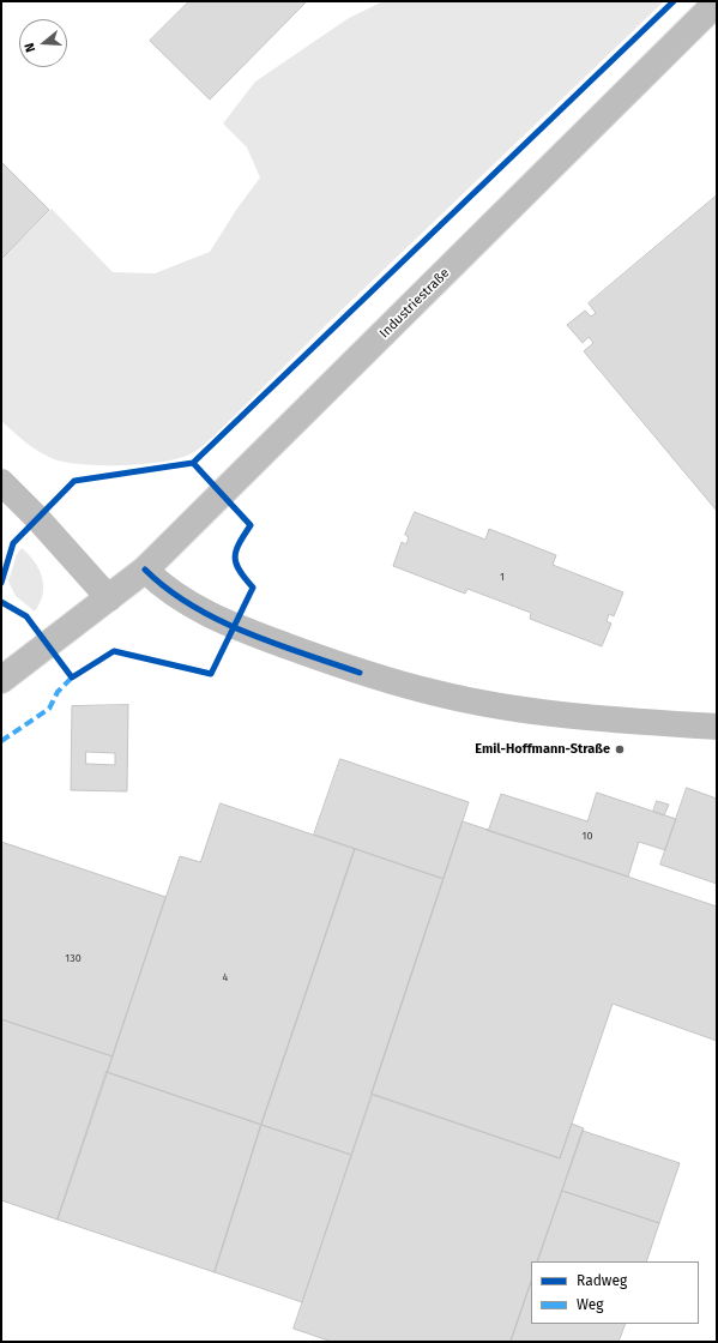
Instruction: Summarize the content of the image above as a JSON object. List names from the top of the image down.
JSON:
{
  "streets": {
    "main road": ["Industriestraße"]
  },
  "places": ["Emil-Hoffmann-Straße"],
  "house_numbers": [
    "1",
    "10",
    "130",
    "4"
  ],
  "legend": ["Radweg", "Weg"],
  "north": "left"
}
